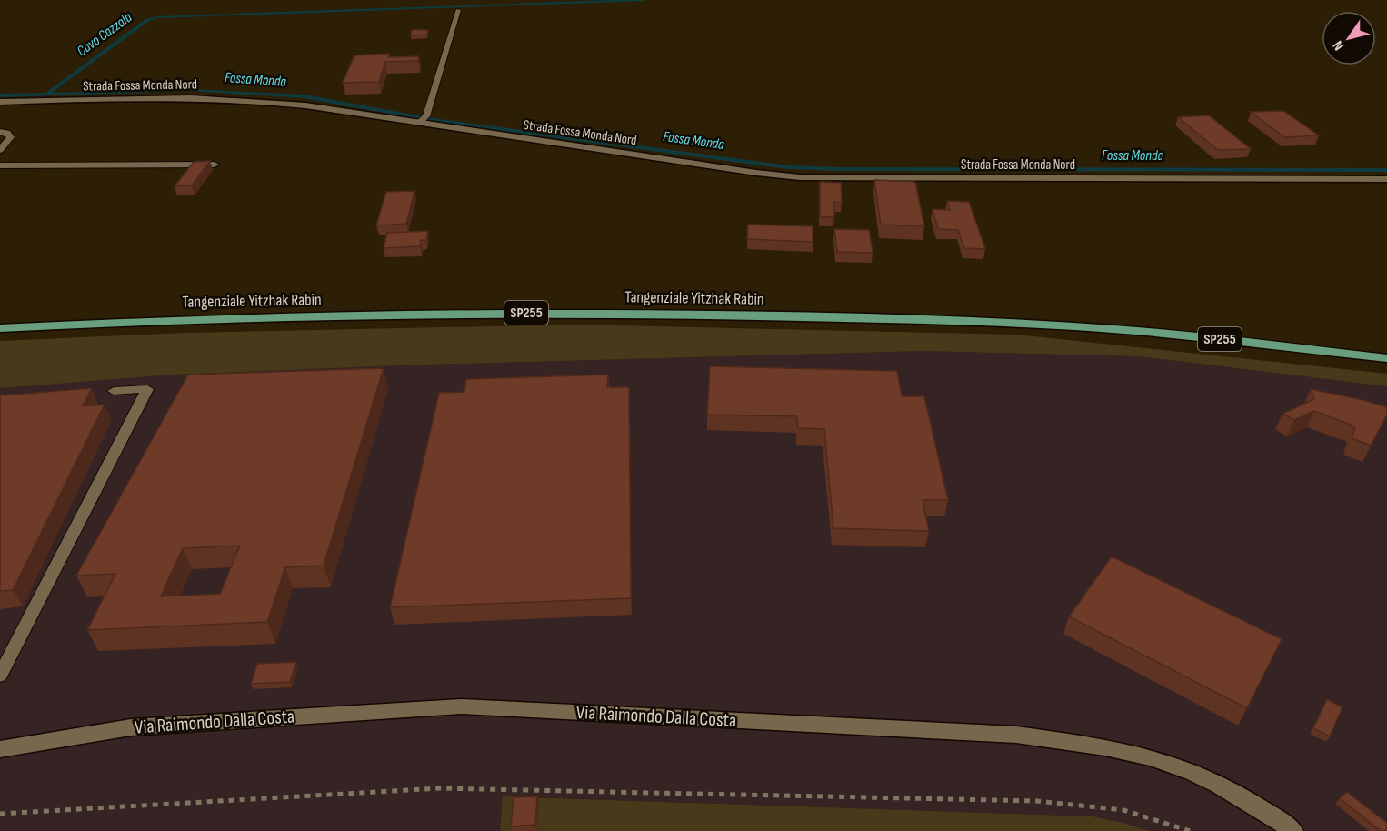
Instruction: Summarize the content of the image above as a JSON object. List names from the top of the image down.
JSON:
{
  "streets": {
    "main road": ["Tangenziale Yitzhak Rabin", "SP255"],
    "street": ["Strada Fossa Monda Nord", "Via Raimondo Dalla Costa"]
  },
  "water": ["Cavo Cazzola", "Fossa Monda"],
  "north": "bottom left"
}
